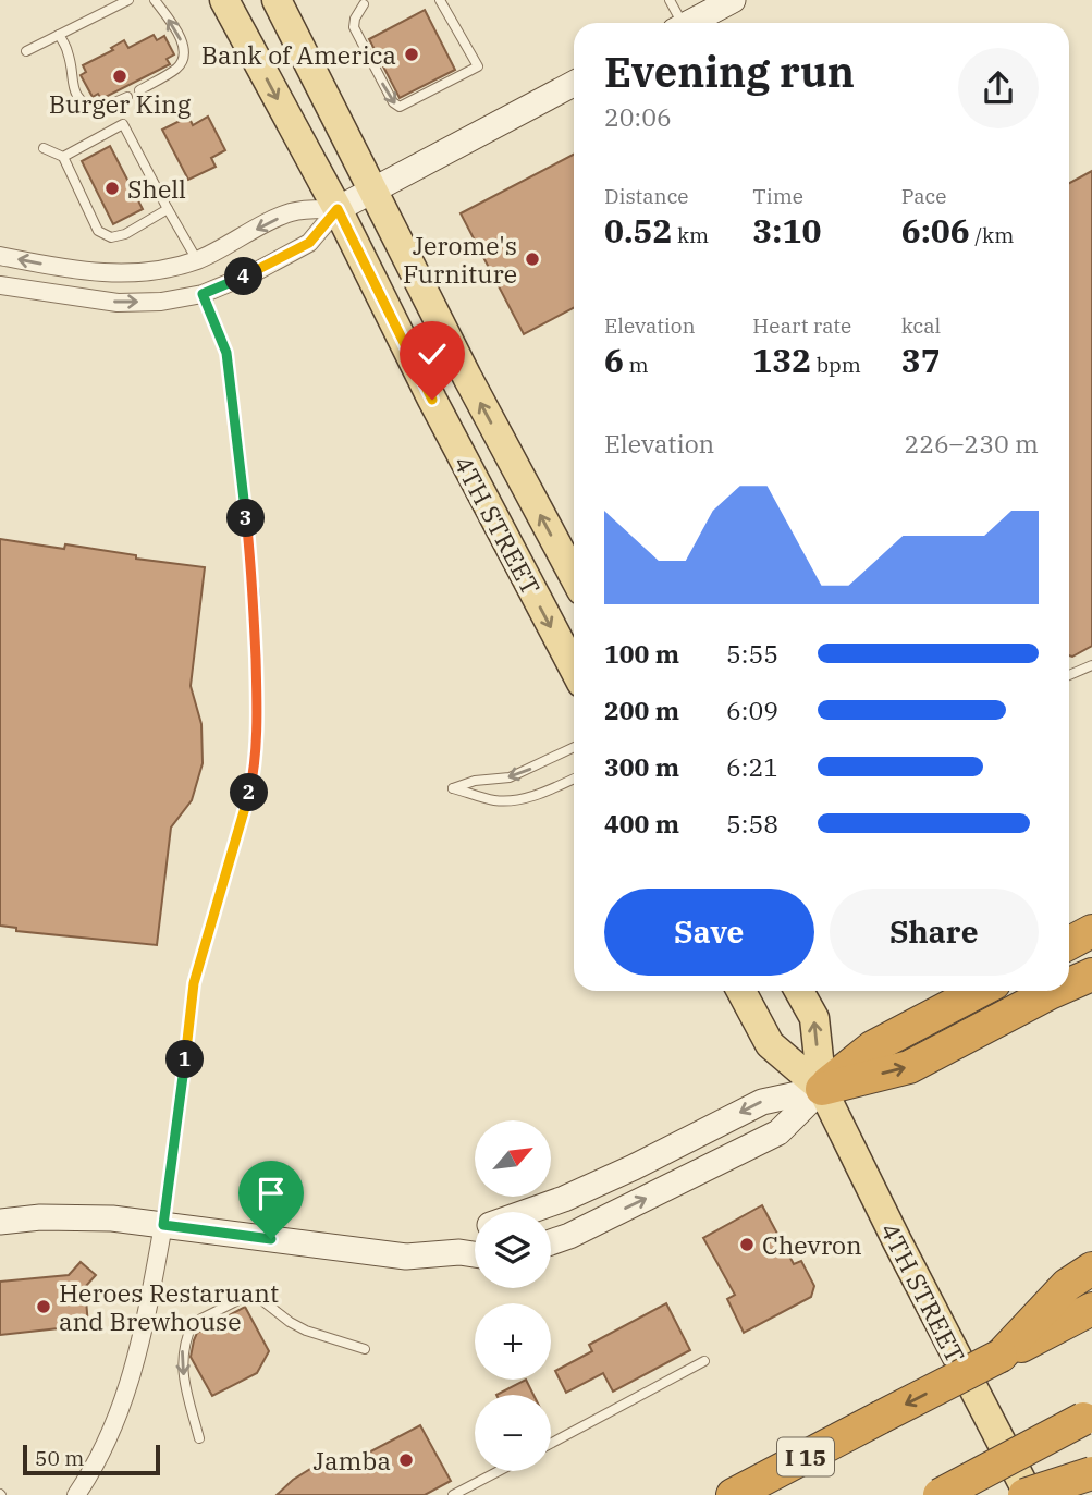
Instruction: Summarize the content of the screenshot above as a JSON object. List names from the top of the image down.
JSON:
{
  "streets": {
    "highway": ["I 15"],
    "main road": ["4TH STREET"]
  },
  "places": [
    "Bank of America",
    "Burger King",
    "Shell",
    "Jerome's Furniture",
    "Chevron",
    "Heroes Restaruant and Brewhouse",
    "Jamba"
  ],
  "scale_bar": "50 m",
  "north": "top right",
  "page": {
    "heading": ["Evening run", "20:06"],
    "stats": [
      ["Distance", "0.52 km"],
      ["Time", "3:10"],
      ["Pace", "6:06 /km"],
      ["Elevation", "6 m"],
      ["Heart rate", "132 bpm"],
      ["kcal", "37"]
    ],
    "pins": [
      "4",
      "3",
      "2",
      "1"
    ],
    "chart": ["Elevation", "226–230 m"],
    "list": [
      {
        "name": "100 m",
        "note": "5:55"
      },
      {
        "name": "200 m",
        "note": "6:09"
      },
      {
        "name": "300 m",
        "note": "6:21"
      },
      {
        "name": "400 m",
        "note": "5:58"
      }
    ],
    "buttons": ["Save", "Share"],
    "map_buttons": ["+", "−"],
    "scale": "50 m"
  }
}
